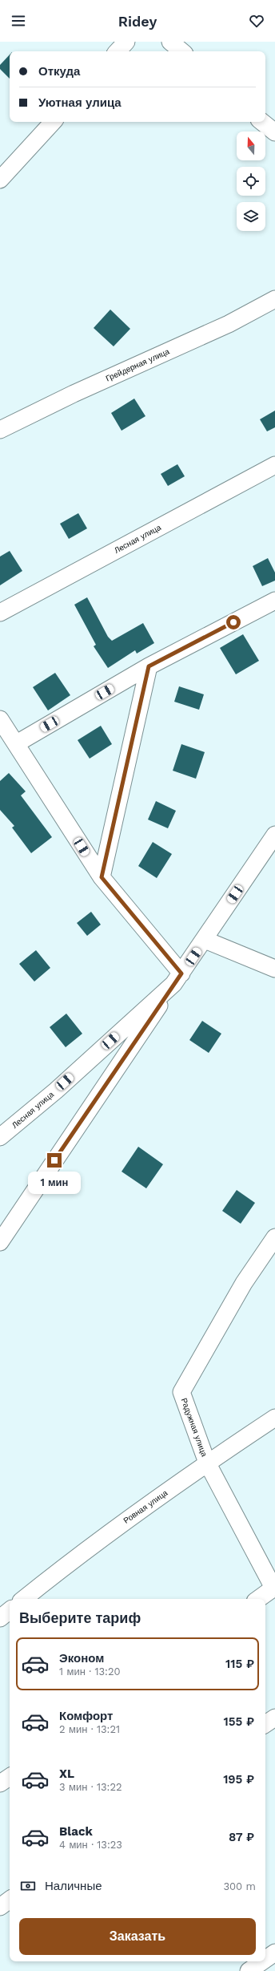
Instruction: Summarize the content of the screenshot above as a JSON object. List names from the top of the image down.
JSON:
{
  "streets": {
    "street": [
      "Грейдерная улица",
      "Лесная улица",
      "Радужная улица",
      "Ровная улица"
    ]
  },
  "crossings": [
    ["Радужная улица", "Ровная улица"]
  ],
  "north": "top",
  "page": {
    "header": "Ridey",
    "banner": ["Откуда", "Уютная улица"],
    "bubble": "1 мин",
    "heading": "Выберите тариф",
    "list": [
      {
        "name": "Эконом",
        "note": "1 мин · 13:20",
        "value": "115 ₽"
      },
      {
        "name": "Комфорт",
        "note": "2 мин · 13:21",
        "value": "155 ₽"
      },
      {
        "name": "XL",
        "note": "3 мин · 13:22",
        "value": "195 ₽"
      },
      {
        "name": "Black",
        "note": "4 мин · 13:23",
        "value": "87 ₽"
      }
    ],
    "pay": ["Наличные", "300 m"],
    "buttons": "Заказать"
  }
}
